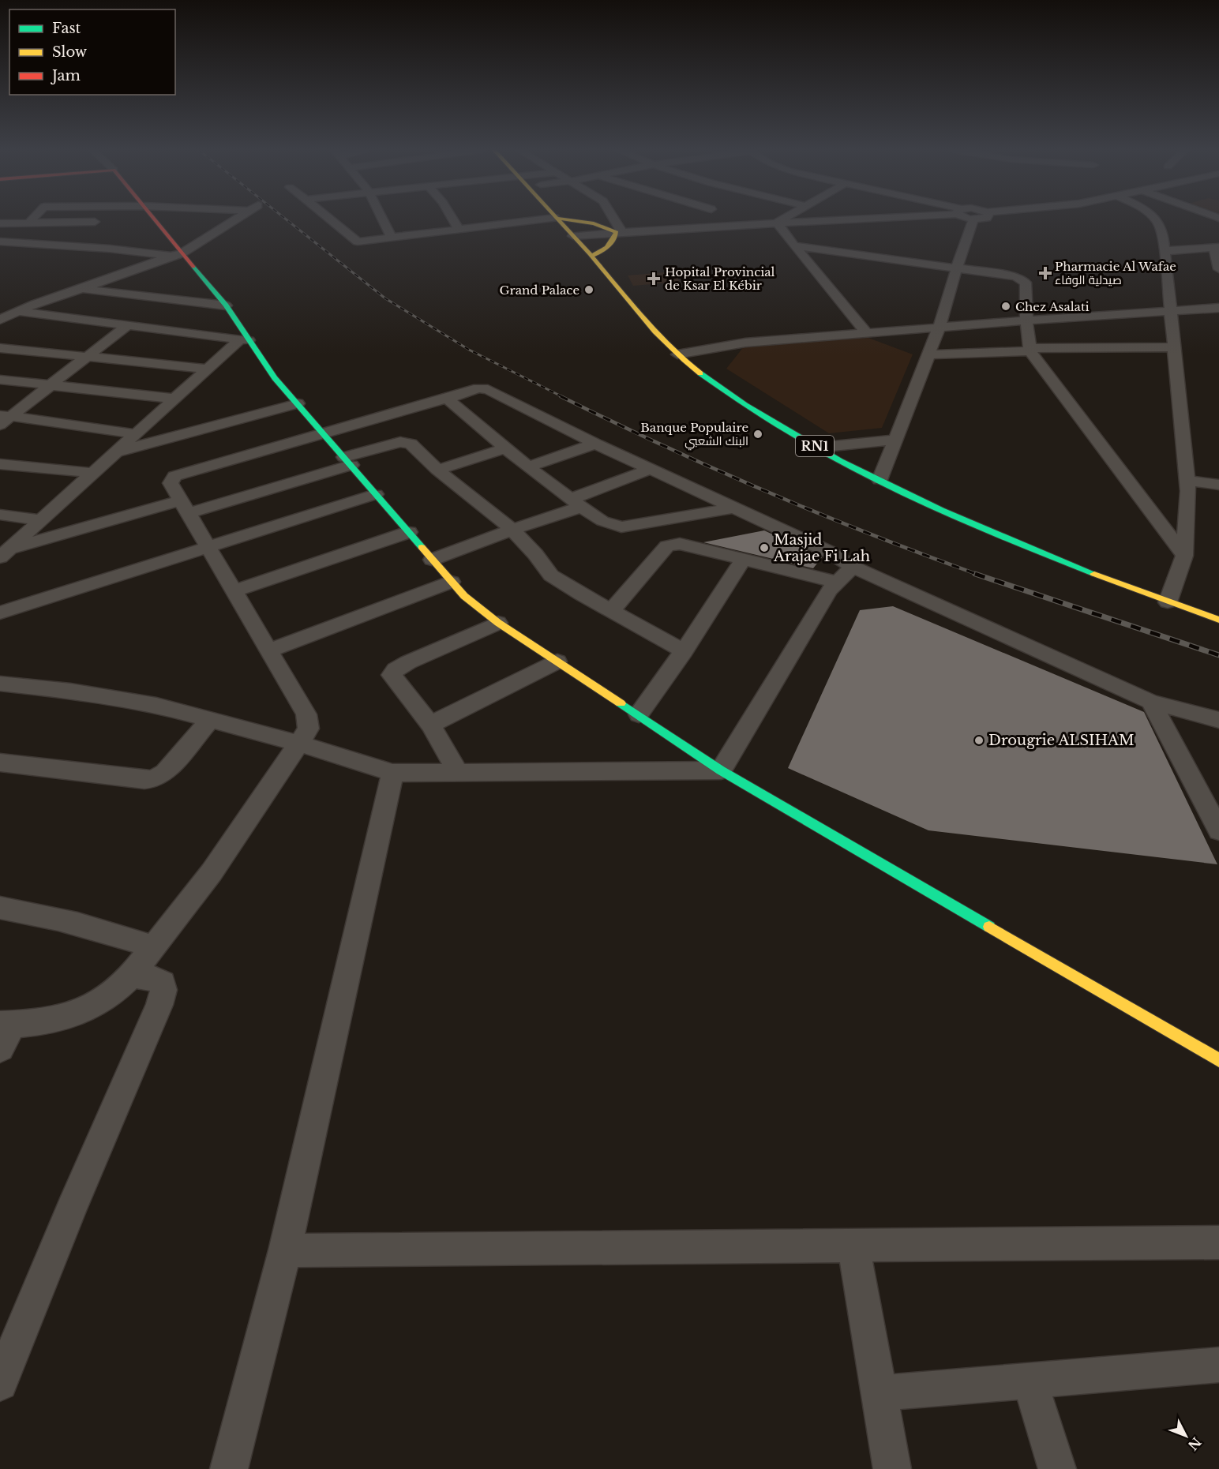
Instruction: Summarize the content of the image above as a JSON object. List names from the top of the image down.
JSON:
{
  "streets": {
    "street": ["RN1"]
  },
  "places": {
    "health": ["Pharmacie Al Wafae صيدلية الوفاء", "Hopital Provincial de Ksar El Kébir"],
    "other": [
      "Grand Palace",
      "Chez Asalati",
      "Banque Populaire البنك الشعبي",
      "Masjid Arajae Fi Lah",
      "Drougrie ALSIHAM"
    ]
  },
  "legend": ["Fast", "Slow", "Jam"],
  "north": "bottom right"
}
